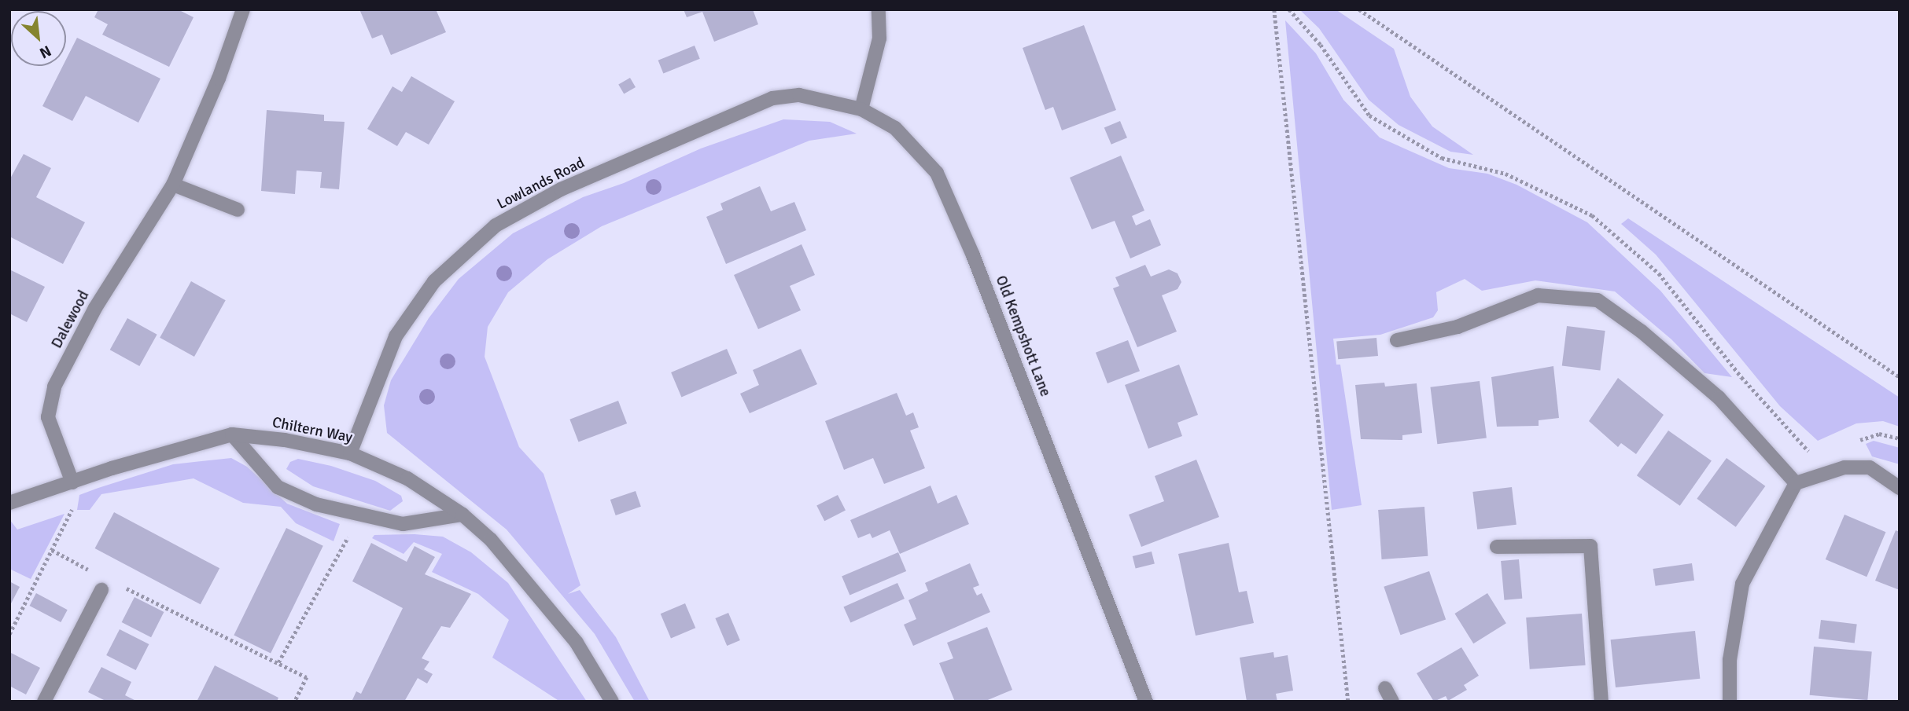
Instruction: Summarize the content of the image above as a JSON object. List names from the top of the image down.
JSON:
{
  "streets": {
    "street": [
      "Lowlands Road",
      "Dalewood",
      "Old Kempshott Lane",
      "Chiltern Way"
    ]
  },
  "crossings": [
    ["Lowlands Road", "Old Kempshott Lane"],
    ["Lowlands Road", "Chiltern Way"],
    ["Dalewood", "Chiltern Way"]
  ],
  "north": "bottom right"
}
